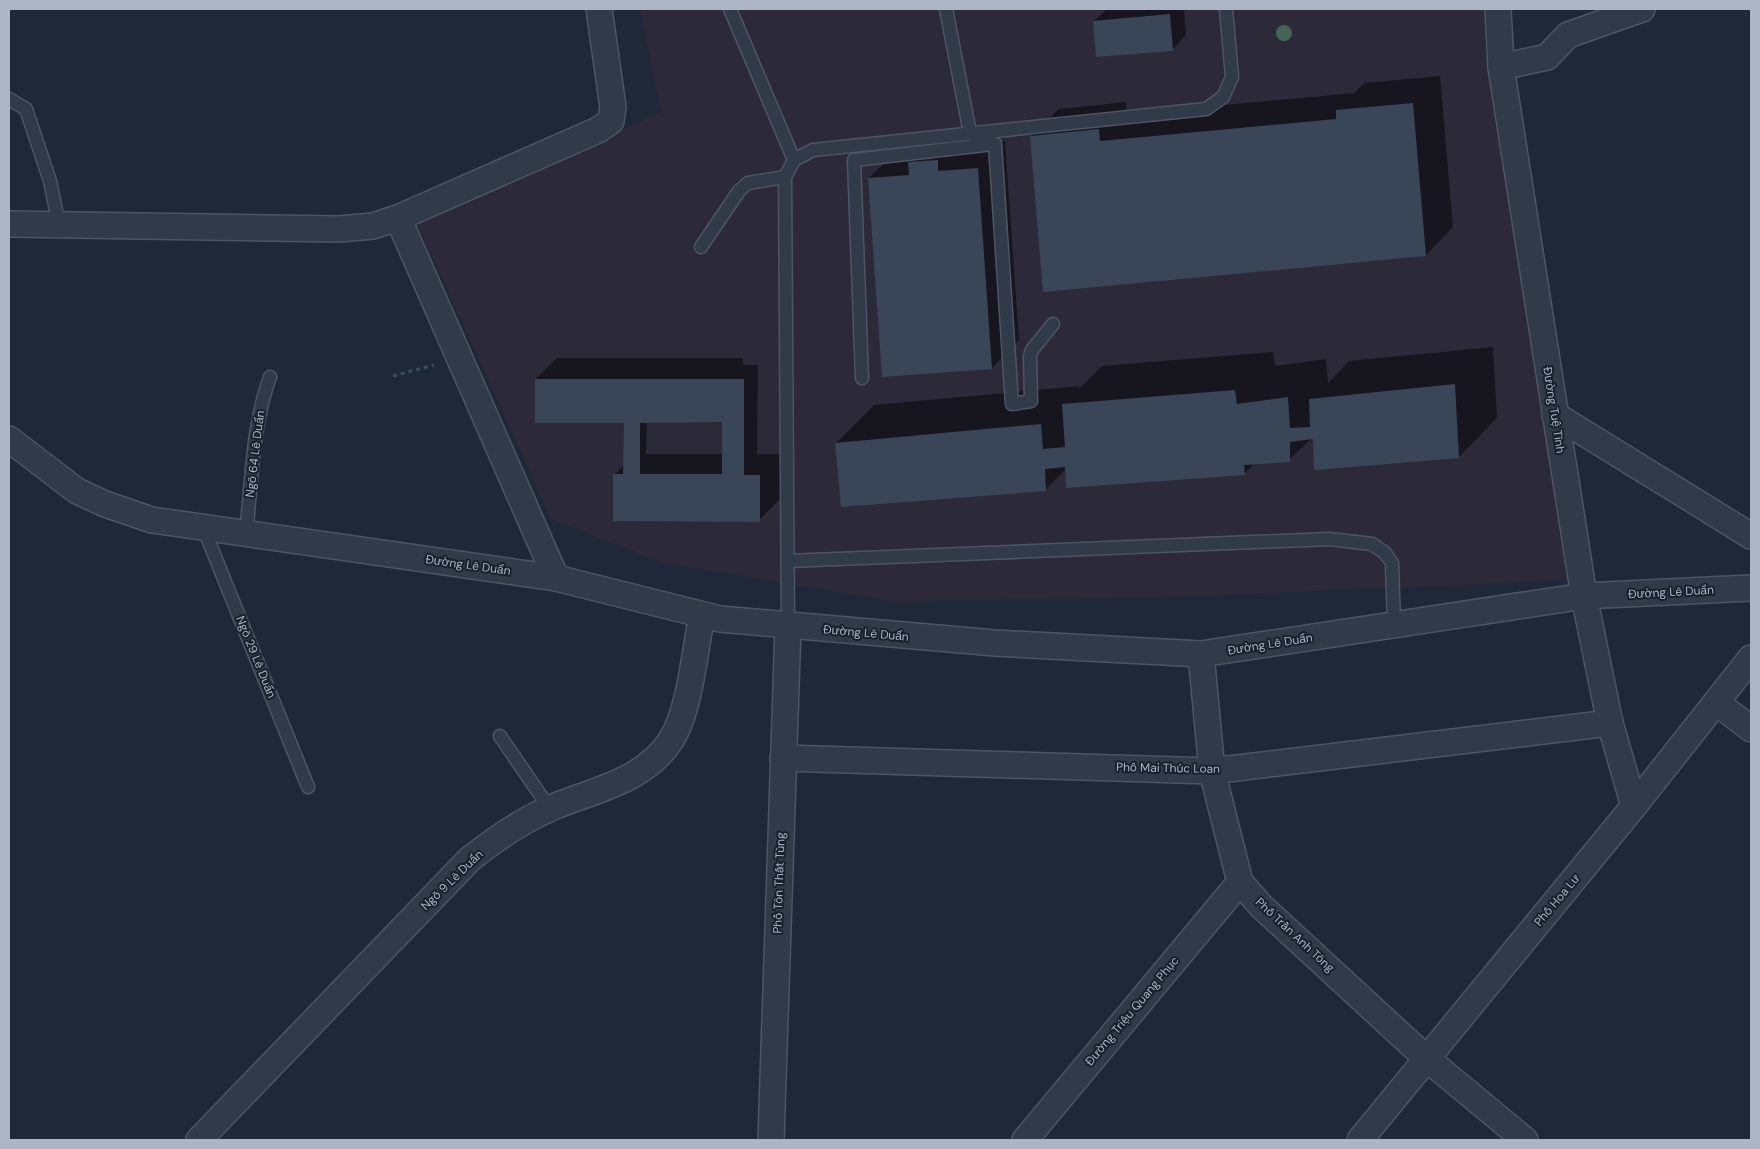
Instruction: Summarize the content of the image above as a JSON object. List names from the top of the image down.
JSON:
{
  "streets": {
    "street": [
      "Đường Tuệ Tĩnh",
      "Đường Lê Duẩn",
      "Phố Mai Thúc Loan",
      "Ngõ 9 Lê Duẩn",
      "Phố Tôn Thất Tùng",
      "Phố Hoa Lư",
      "Phố Trần Anh Tông",
      "Đường Triệu Quang Phục"
    ],
    "lane": ["Ngõ 64 Lê Duẩn", "Ngõ 29 Lê Duẩn"]
  },
  "crossings": [
    ["Đường Tuệ Tĩnh", "Đường Lê Duẩn"],
    ["Đường Tuệ Tĩnh", "Phố Mai Thúc Loan"],
    ["Đường Tuệ Tĩnh", "Phố Hoa Lư"],
    ["Ngõ 64 Lê Duẩn", "Đường Lê Duẩn"],
    ["Đường Lê Duẩn", "Ngõ 29 Lê Duẩn"],
    ["Đường Lê Duẩn", "Ngõ 9 Lê Duẩn"],
    ["Đường Lê Duẩn", "Phố Tôn Thất Tùng"],
    ["Đường Lê Duẩn", "Phố Trần Anh Tông"],
    ["Phố Mai Thúc Loan", "Phố Tôn Thất Tùng"],
    ["Phố Mai Thúc Loan", "Phố Trần Anh Tông"],
    ["Phố Hoa Lư", "Phố Trần Anh Tông"],
    ["Phố Trần Anh Tông", "Đường Triệu Quang Phục"]
  ]
}
